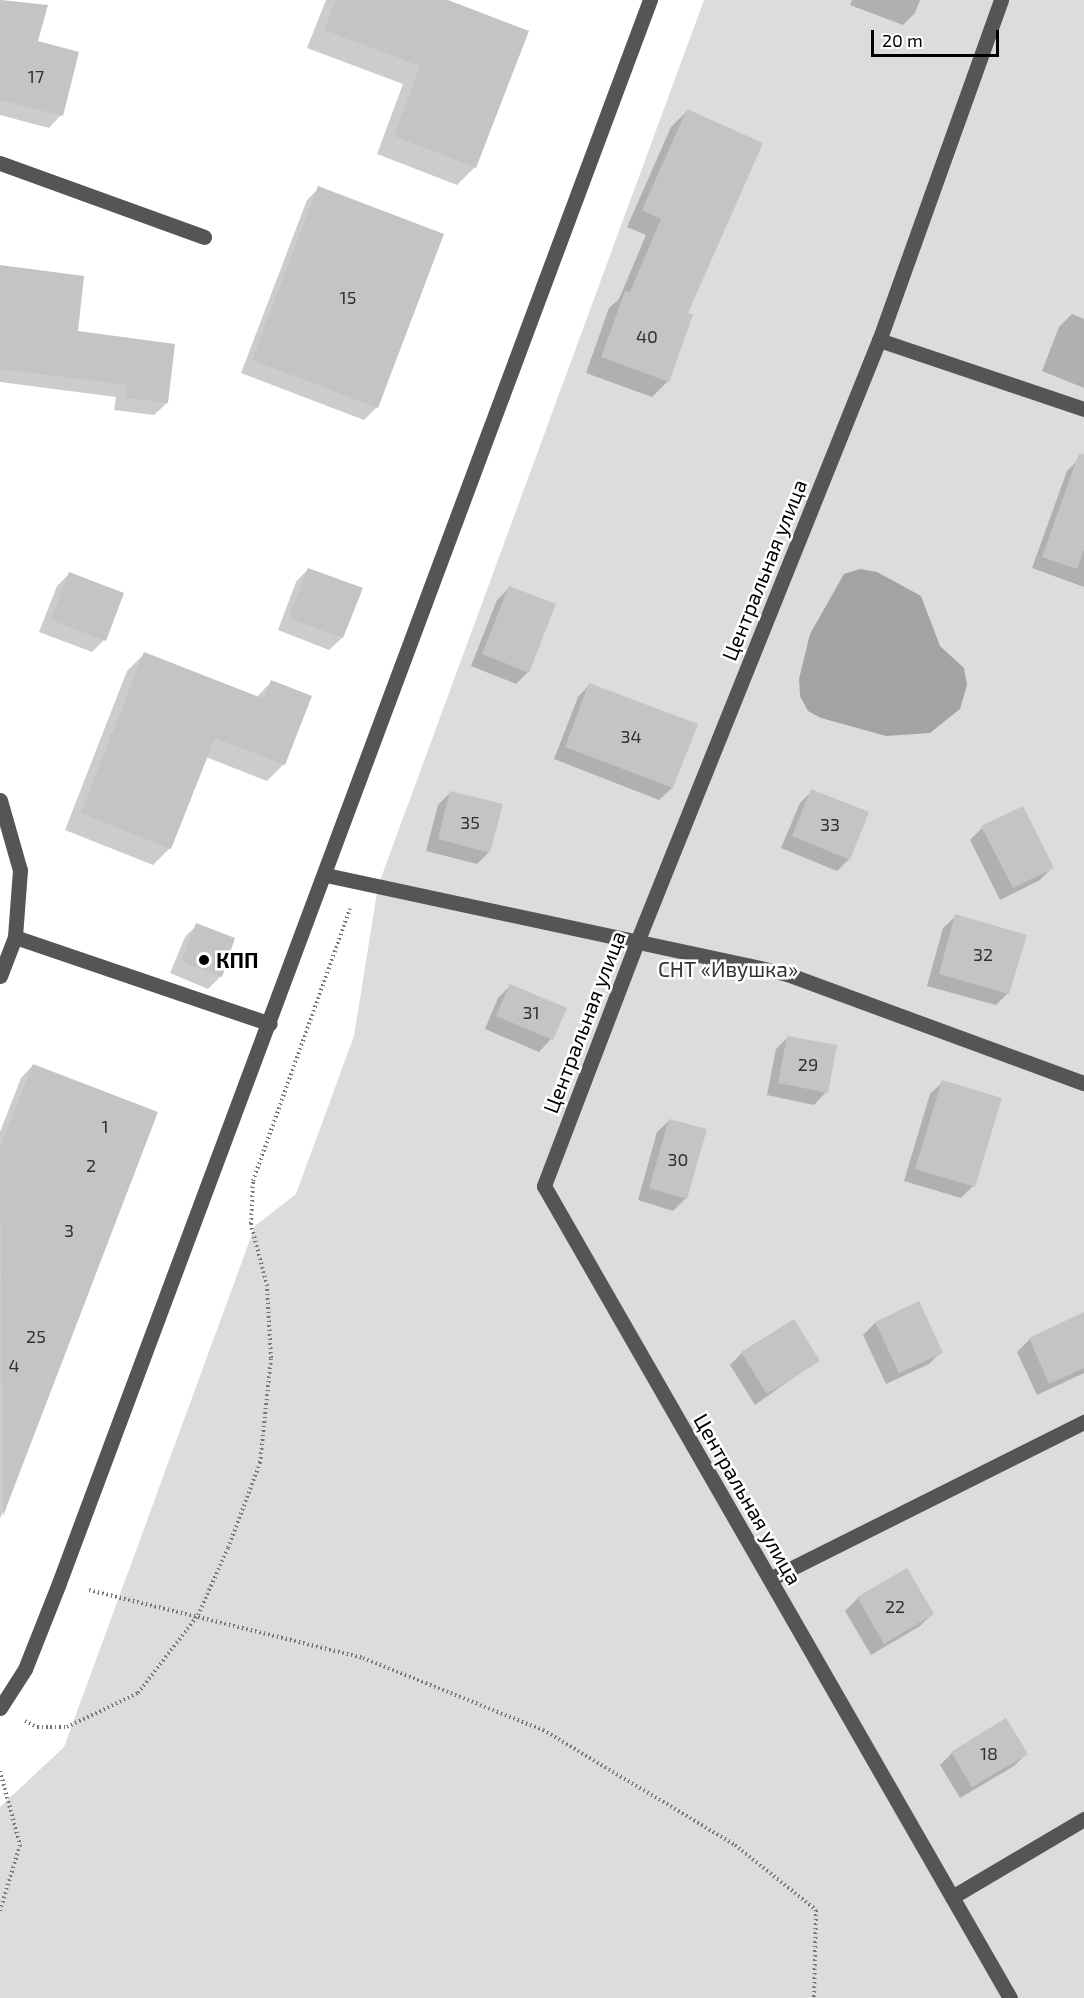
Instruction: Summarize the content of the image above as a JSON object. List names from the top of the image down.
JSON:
{
  "streets": {
    "street": ["Центральная улица"]
  },
  "parks": ["СНТ «Ивушка»"],
  "places": ["КПП"],
  "house_numbers": [
    "17",
    "15",
    "40",
    "34",
    "35",
    "33",
    "32",
    "31",
    "29",
    "1",
    "30",
    "2",
    "3",
    "25",
    "4",
    "22",
    "18"
  ],
  "scale_bar": "20 m"
}
